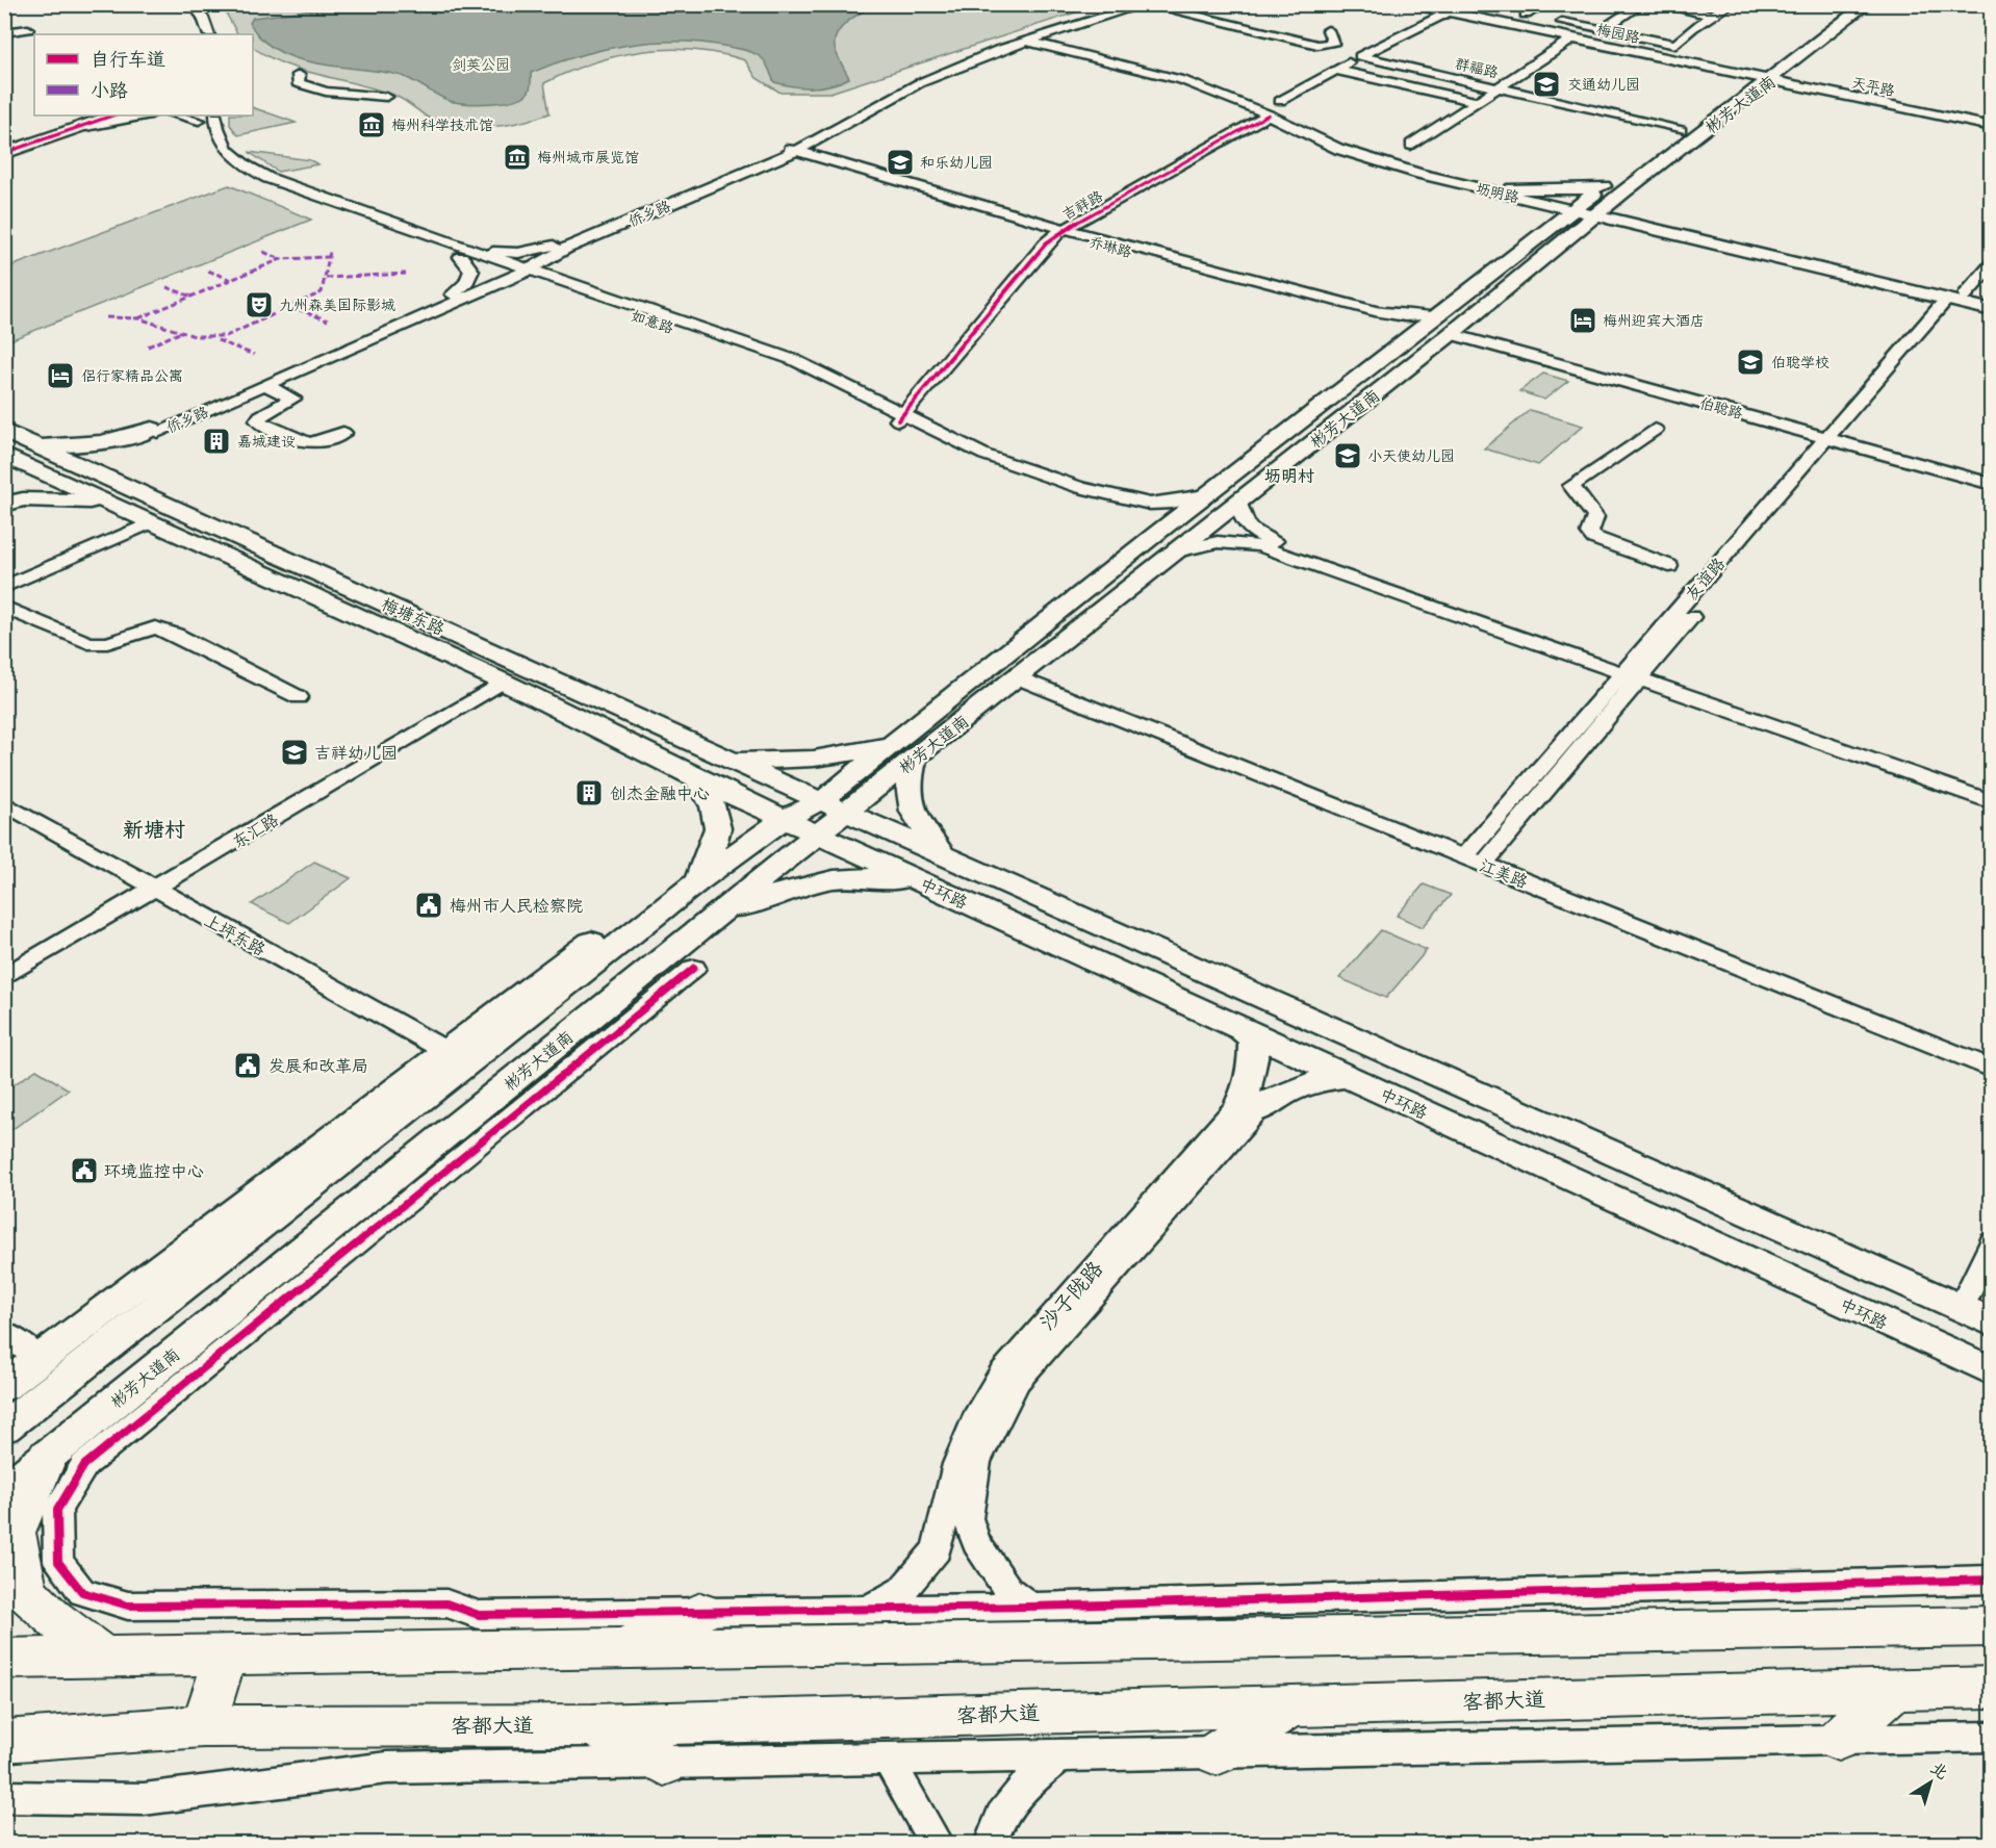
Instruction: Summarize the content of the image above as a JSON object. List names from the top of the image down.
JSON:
{
  "streets": {
    "highway": ["客都大道"],
    "main road": [
      "彬芳大道南",
      "坜明路",
      "梅塘东路",
      "中环路"
    ],
    "street": [
      "梅园路",
      "群福路",
      "天平路",
      "吉祥路",
      "侨乡路",
      "乔琳路",
      "如意路",
      "伯聪路",
      "友谊路",
      "东汇路",
      "江美路",
      "上坪东路",
      "沙子陇路"
    ]
  },
  "crossings": [
    ["梅园路", "天平路"],
    ["梅园路", "彬芳大道南"],
    ["群福路", "彬芳大道南"],
    ["天平路", "彬芳大道南"],
    ["彬芳大道南", "坜明路"],
    ["彬芳大道南", "伯聪路"],
    ["彬芳大道南", "梅塘东路"],
    ["彬芳大道南", "江美路"],
    ["彬芳大道南", "中环路"],
    ["彬芳大道南", "上坪东路"],
    ["坜明路", "吉祥路"],
    ["坜明路", "侨乡路"],
    ["坜明路", "友谊路"],
    ["吉祥路", "乔琳路"],
    ["吉祥路", "如意路"],
    ["侨乡路", "乔琳路"],
    ["侨乡路", "如意路"],
    ["伯聪路", "友谊路"],
    ["友谊路", "江美路"],
    ["梅塘东路", "东汇路"],
    ["梅塘东路", "中环路"],
    ["东汇路", "上坪东路"]
  ],
  "districts": ["坜明村", "新塘村"],
  "parks": ["剑英公园"],
  "places": {
    "school or university": [
      "交通幼儿园",
      "和乐幼儿园",
      "伯聪学校",
      "小天使幼儿园",
      "吉祥幼儿园"
    ],
    "museum": ["梅州科学技术馆", "梅州城市展览馆"],
    "theatre": ["九州森美国际影城"],
    "hotel": ["梅州迎宾大酒店", "侣行家精品公寓"],
    "building": ["嘉城建设", "创杰金融中心"],
    "public building": ["梅州市人民检察院", "发展和改革局", "环境监控中心"]
  },
  "legend": ["自行车道", "小路"],
  "north": "top right"
}
